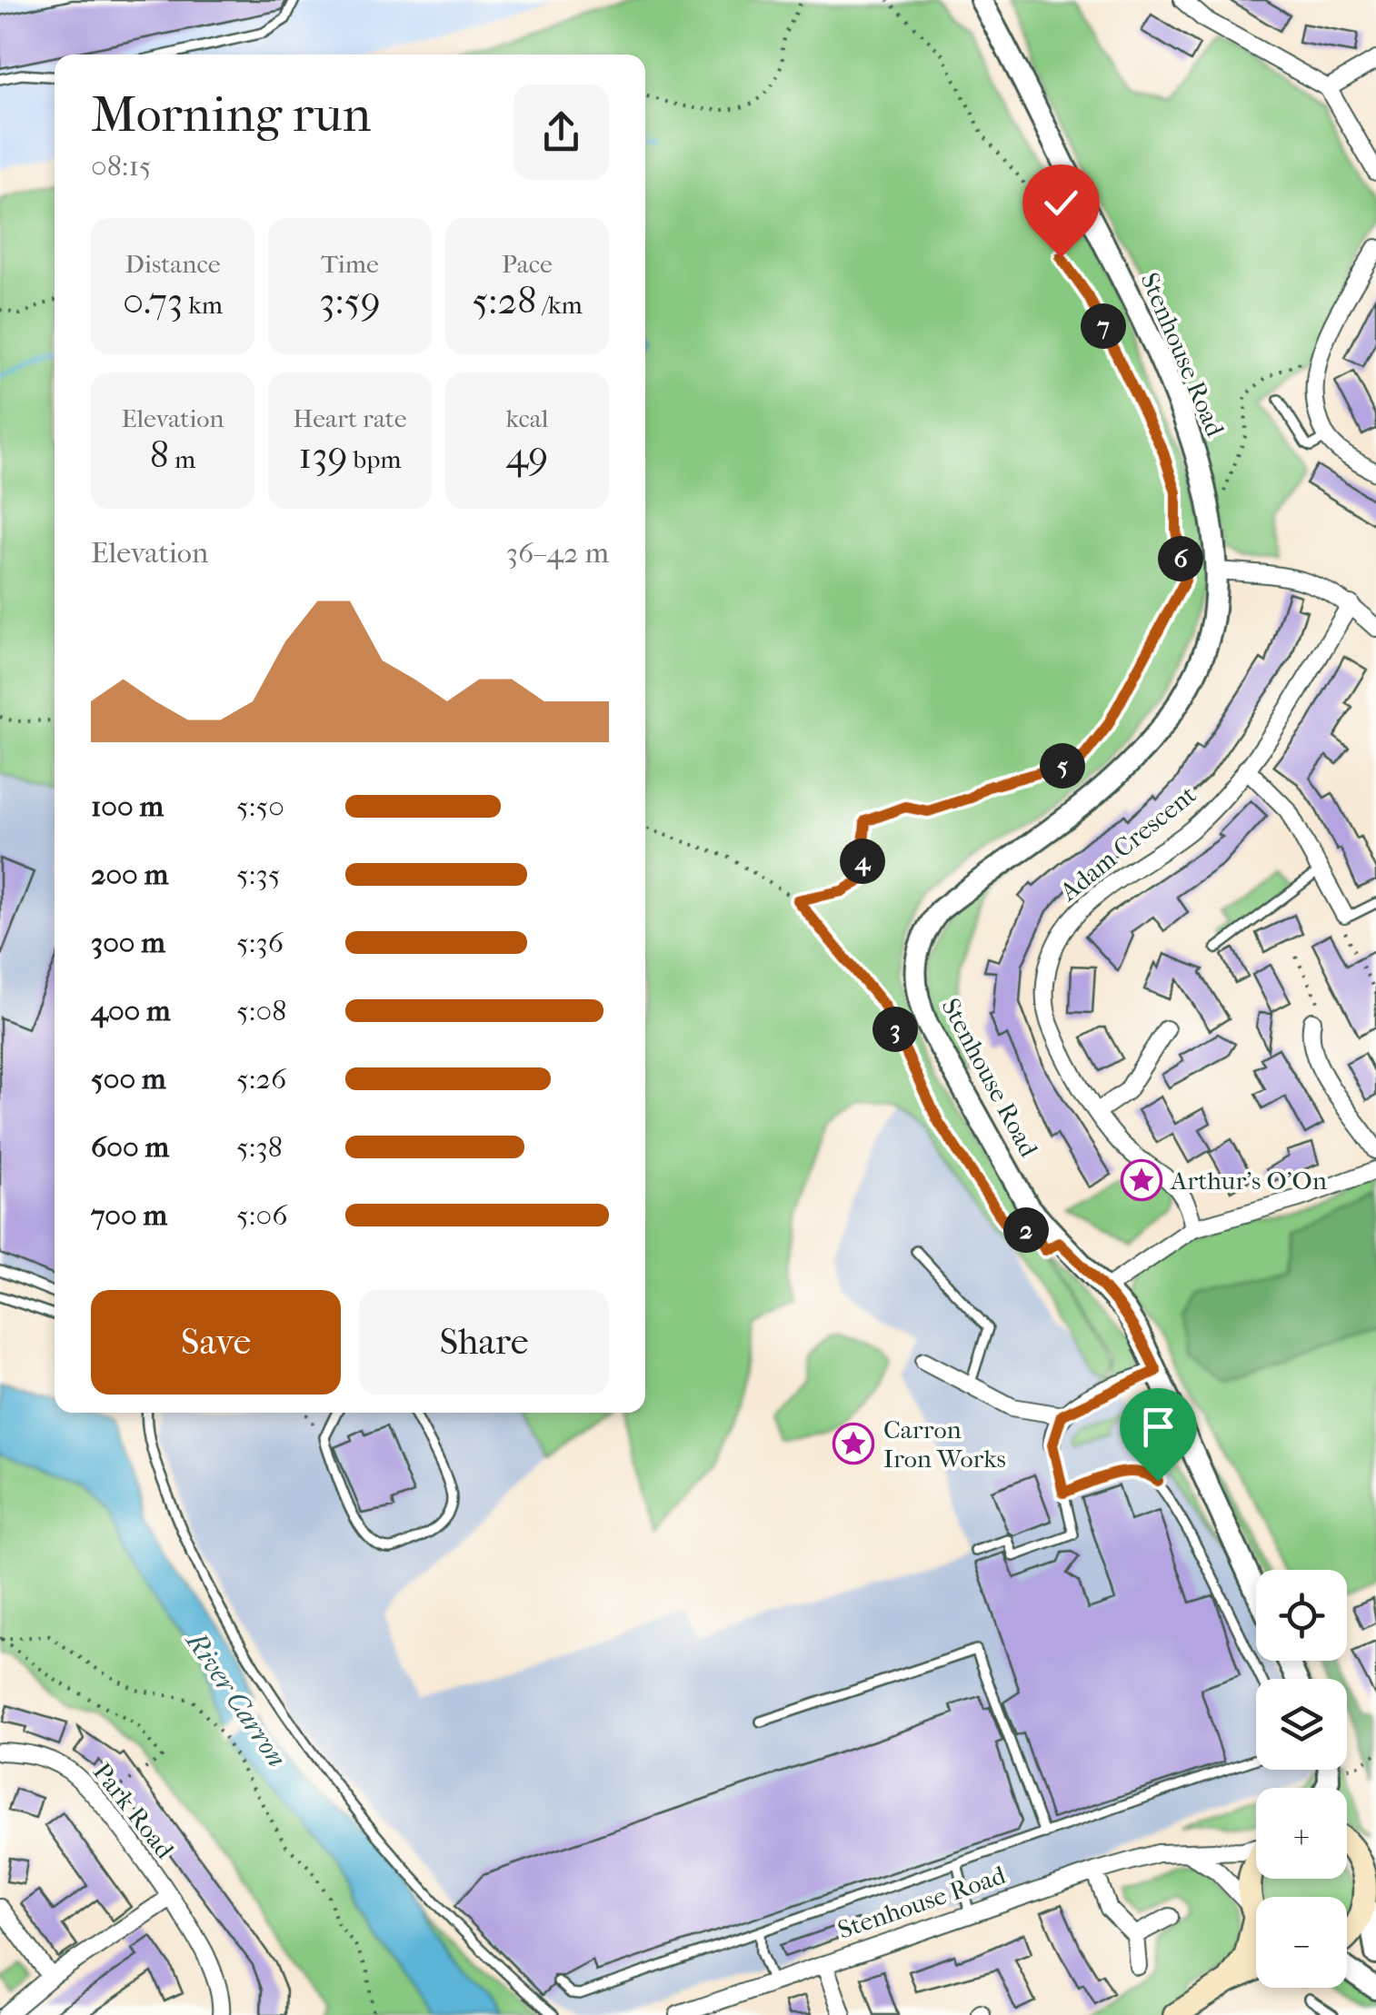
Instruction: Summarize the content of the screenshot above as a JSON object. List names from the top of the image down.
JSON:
{
  "streets": {
    "street": ["Stenhouse Road", "Adam Crescent", "Park Road"]
  },
  "water": ["River Carron"],
  "places": {
    "place": ["Arthur's O'On", "Carron Iron Works"]
  },
  "page": {
    "heading": ["Morning run", "08:15"],
    "stats": [
      ["Distance", "0.73 km"],
      ["Time", "3:59"],
      ["Pace", "5:28 /km"],
      ["Elevation", "8 m"],
      ["Heart rate", "139 bpm"],
      ["kcal", "49"]
    ],
    "pins": [
      "7",
      "6",
      "5",
      "4",
      "3",
      "2"
    ],
    "chart": ["Elevation", "36–42 m"],
    "list": [
      {
        "name": "100 m",
        "note": "5:50"
      },
      {
        "name": "200 m",
        "note": "5:35"
      },
      {
        "name": "300 m",
        "note": "5:36"
      },
      {
        "name": "400 m",
        "note": "5:08"
      },
      {
        "name": "500 m",
        "note": "5:26"
      },
      {
        "name": "600 m",
        "note": "5:38"
      },
      {
        "name": "700 m",
        "note": "5:06"
      }
    ],
    "buttons": ["Save", "Share"],
    "map_buttons": ["+", "−"]
  }
}
